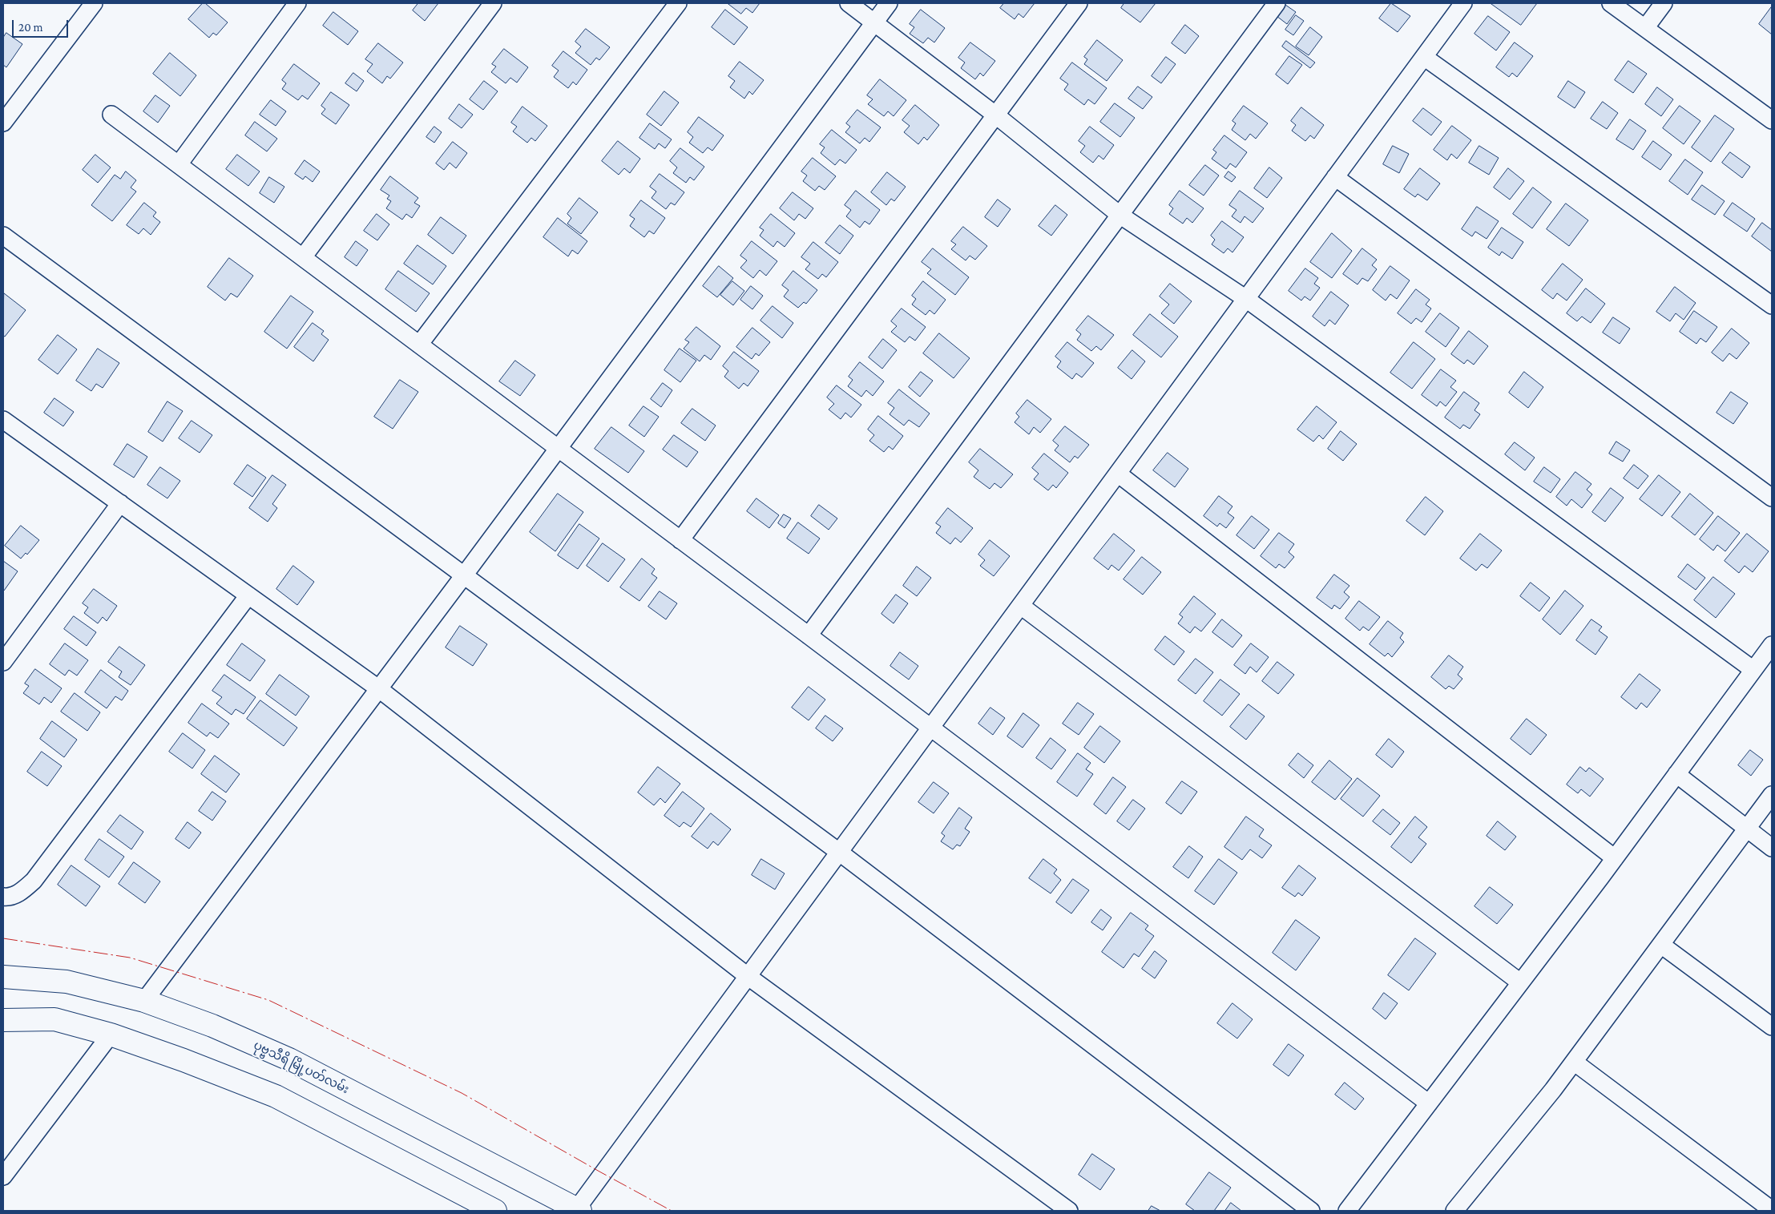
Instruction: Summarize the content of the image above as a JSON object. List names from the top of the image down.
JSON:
{
  "streets": {
    "main road": ["ပုဗ္ဗသီရိ မြို့ပတ်လမ်း"]
  },
  "scale_bar": "20 m"
}
